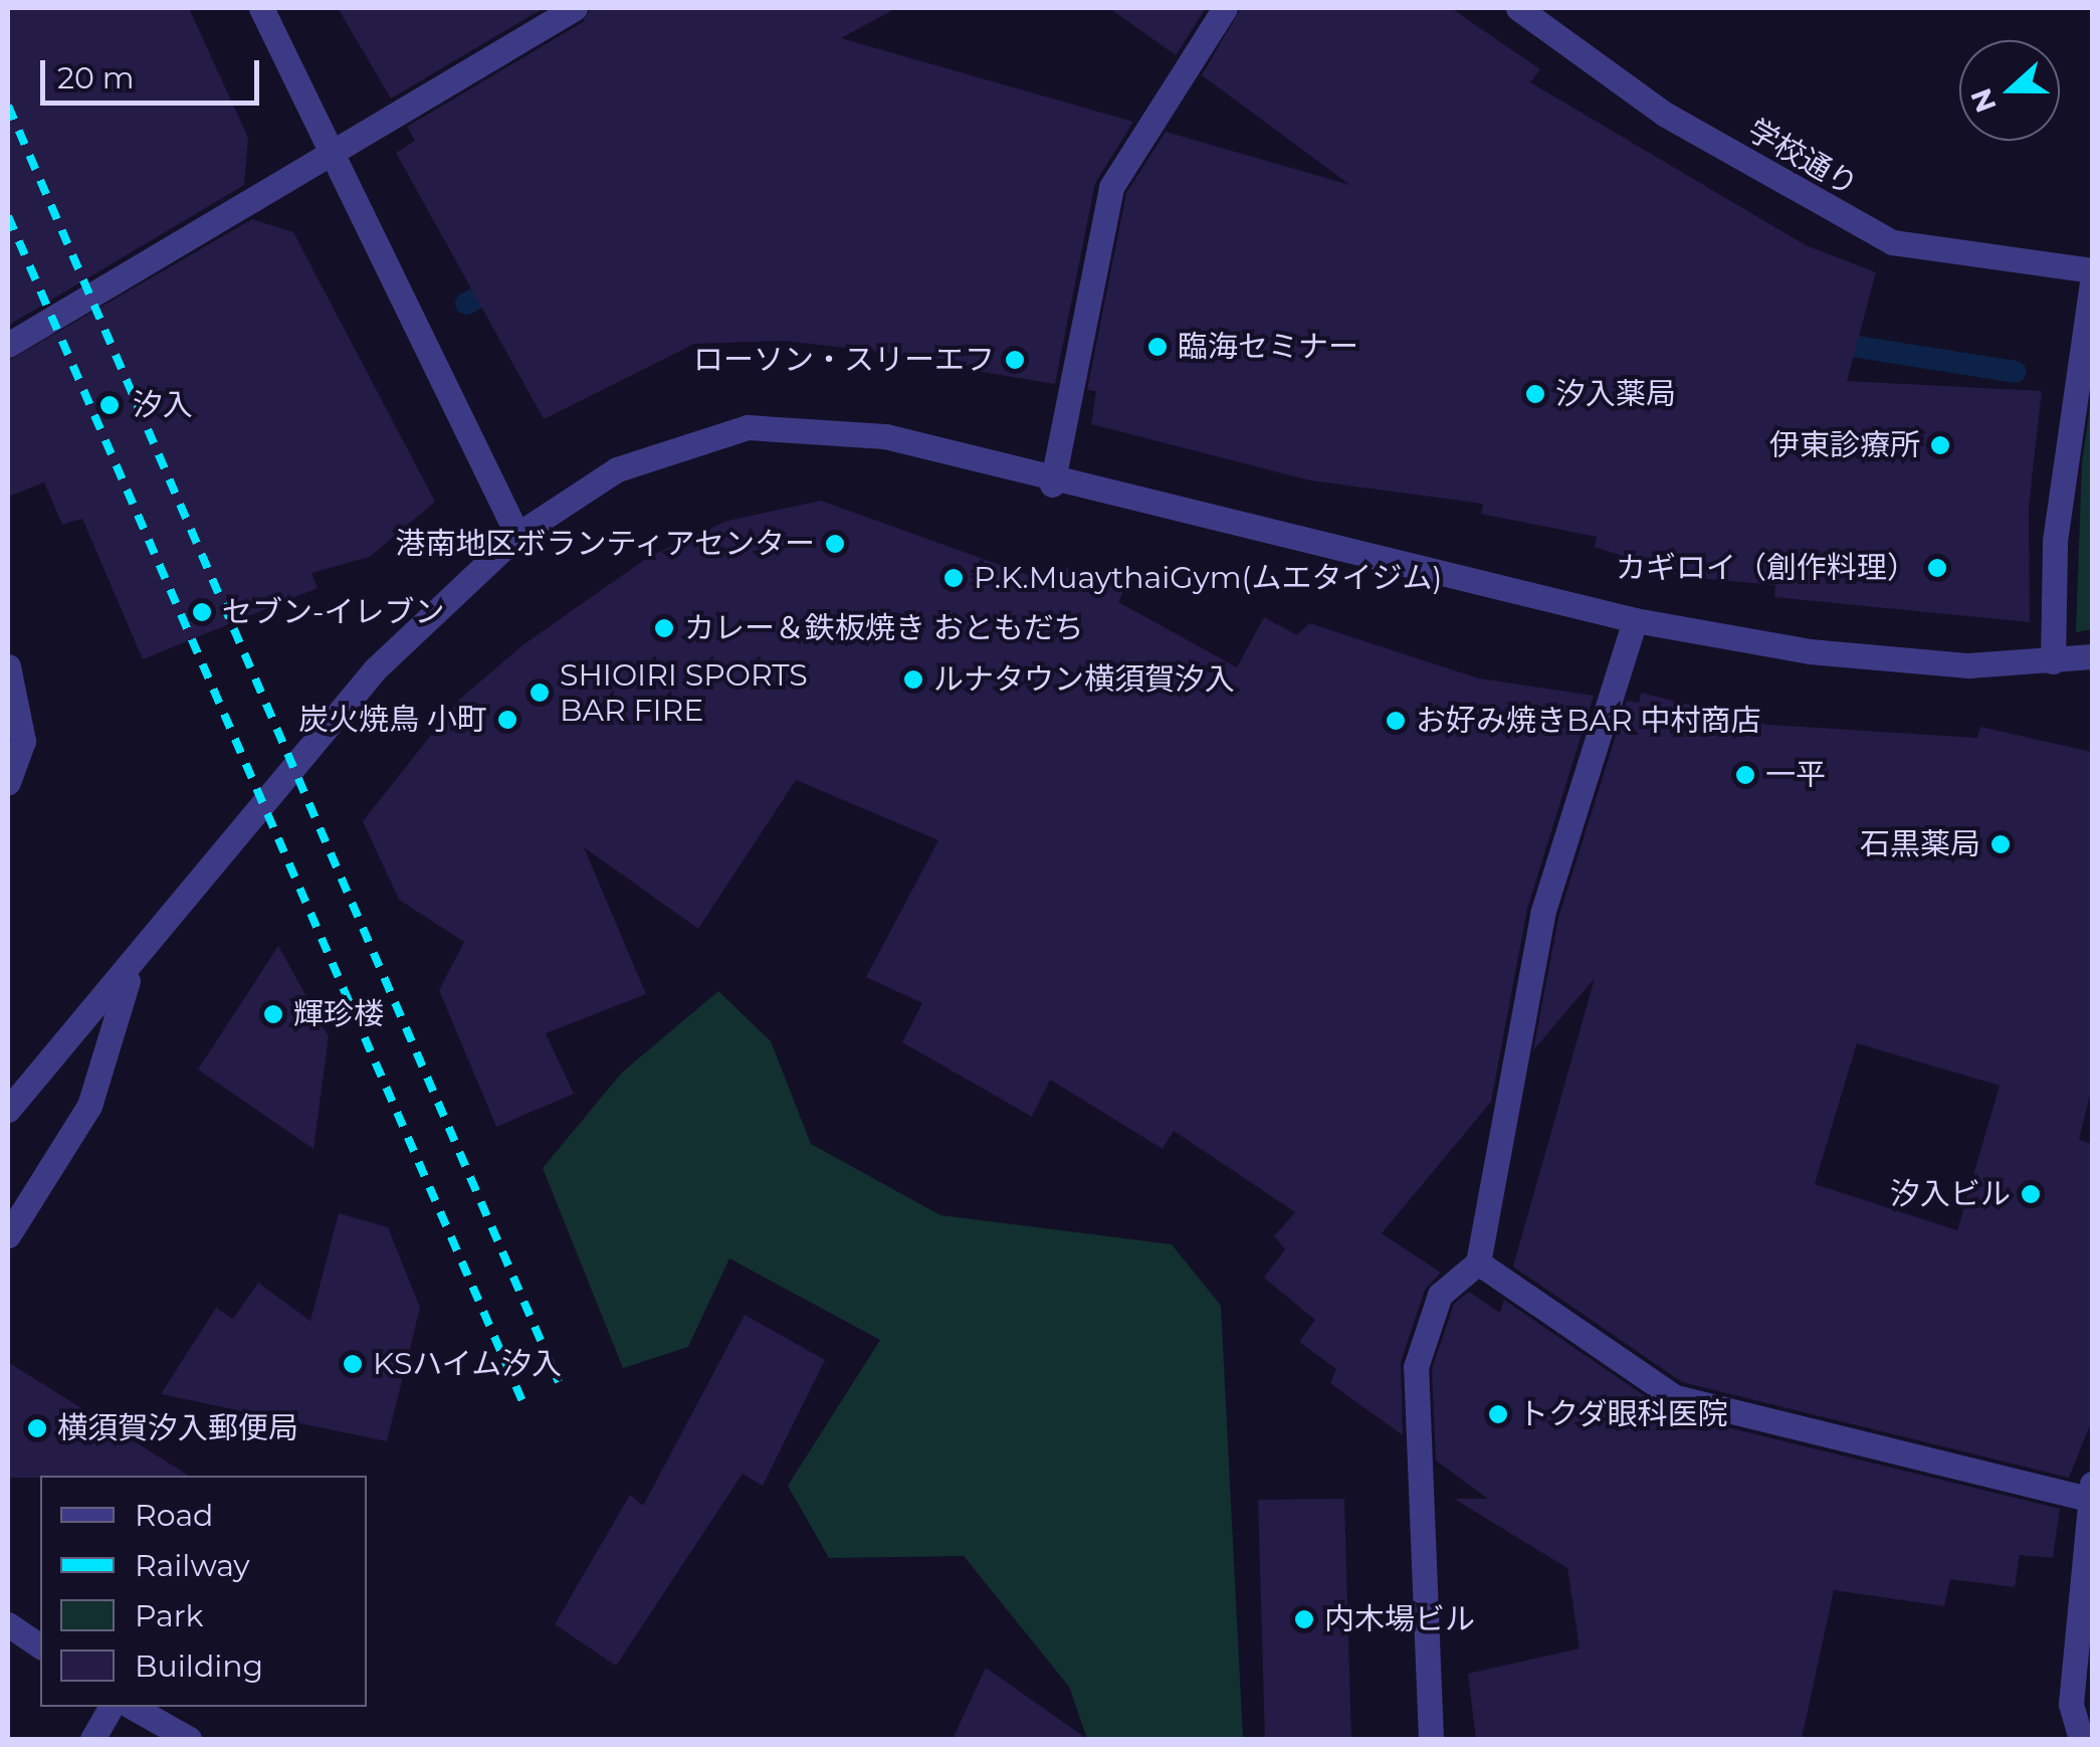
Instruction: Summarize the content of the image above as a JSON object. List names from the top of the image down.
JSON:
{
  "streets": {
    "street": ["学校通り"]
  },
  "places": [
    "臨海セミナー",
    "ローソン・スリーエフ",
    "汐入薬局",
    "汐入",
    "伊東診療所",
    "港南地区ボランティアセンター",
    "カギロイ（創作料理）",
    "P.K.MuaythaiGym(ムエタイジム)",
    "セブン-イレブン",
    "カレー＆鉄板焼き おともだち",
    "ルナタウン横須賀汐入",
    "SHIOIRI SPORTS BAR FIRE",
    "炭火焼鳥 小町",
    "お好み焼きBAR 中村商店",
    "一平",
    "石黒薬局",
    "輝珍楼",
    "汐入ビル",
    "KSハイム汐入",
    "トクダ眼科医院",
    "横須賀汐入郵便局",
    "内木場ビル"
  ],
  "legend": [
    "Road",
    "Railway",
    "Park",
    "Building"
  ],
  "scale_bar": "20 m",
  "north": "left"
}
